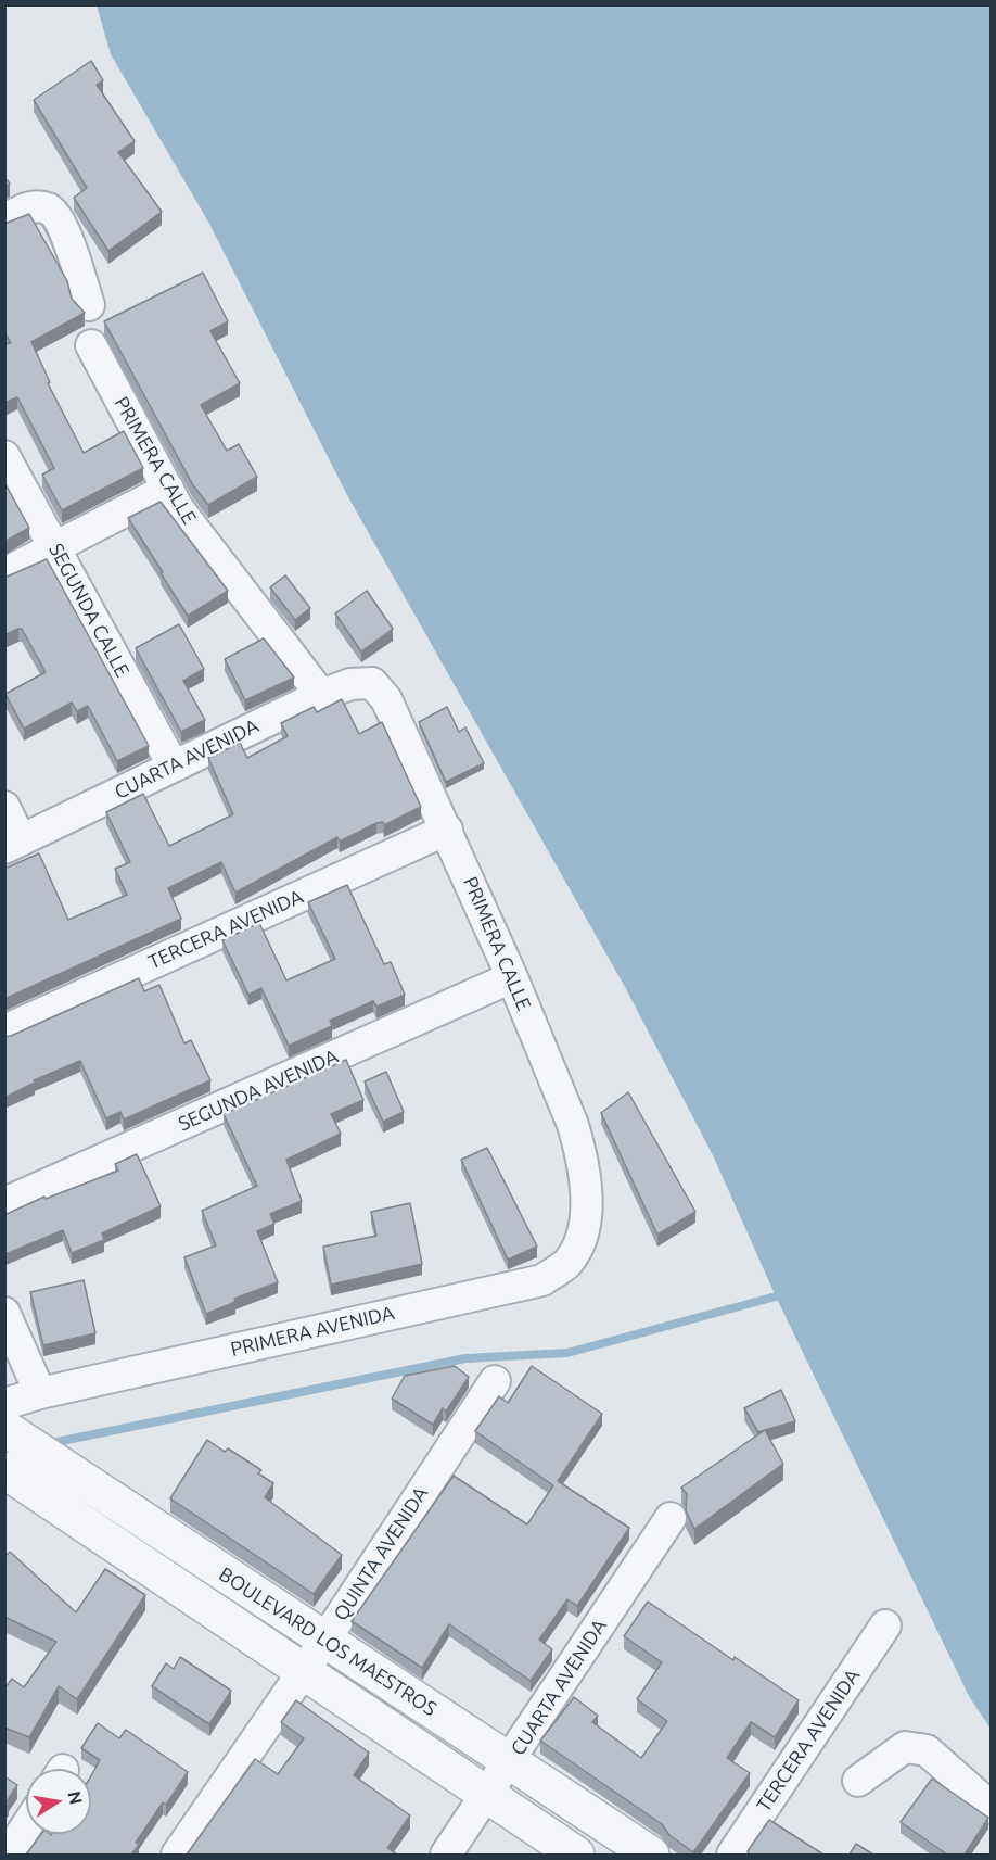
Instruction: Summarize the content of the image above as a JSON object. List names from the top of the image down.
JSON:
{
  "streets": {
    "street": [
      "PRIMERA CALLE",
      "SEGUNDA CALLE",
      "CUARTA AVENIDA",
      "TERCERA AVENIDA",
      "SEGUNDA AVENIDA",
      "PRIMERA AVENIDA",
      "QUINTA AVENIDA",
      "BOULEVARD LOS MAESTROS"
    ]
  },
  "crossings": [
    ["PRIMERA CALLE", "CUARTA AVENIDA"],
    ["PRIMERA CALLE", "TERCERA AVENIDA"],
    ["PRIMERA CALLE", "SEGUNDA AVENIDA"],
    ["PRIMERA CALLE", "PRIMERA AVENIDA"],
    ["SEGUNDA CALLE", "CUARTA AVENIDA"],
    ["CUARTA AVENIDA", "BOULEVARD LOS MAESTROS"],
    ["QUINTA AVENIDA", "BOULEVARD LOS MAESTROS"]
  ],
  "north": "right"
}
